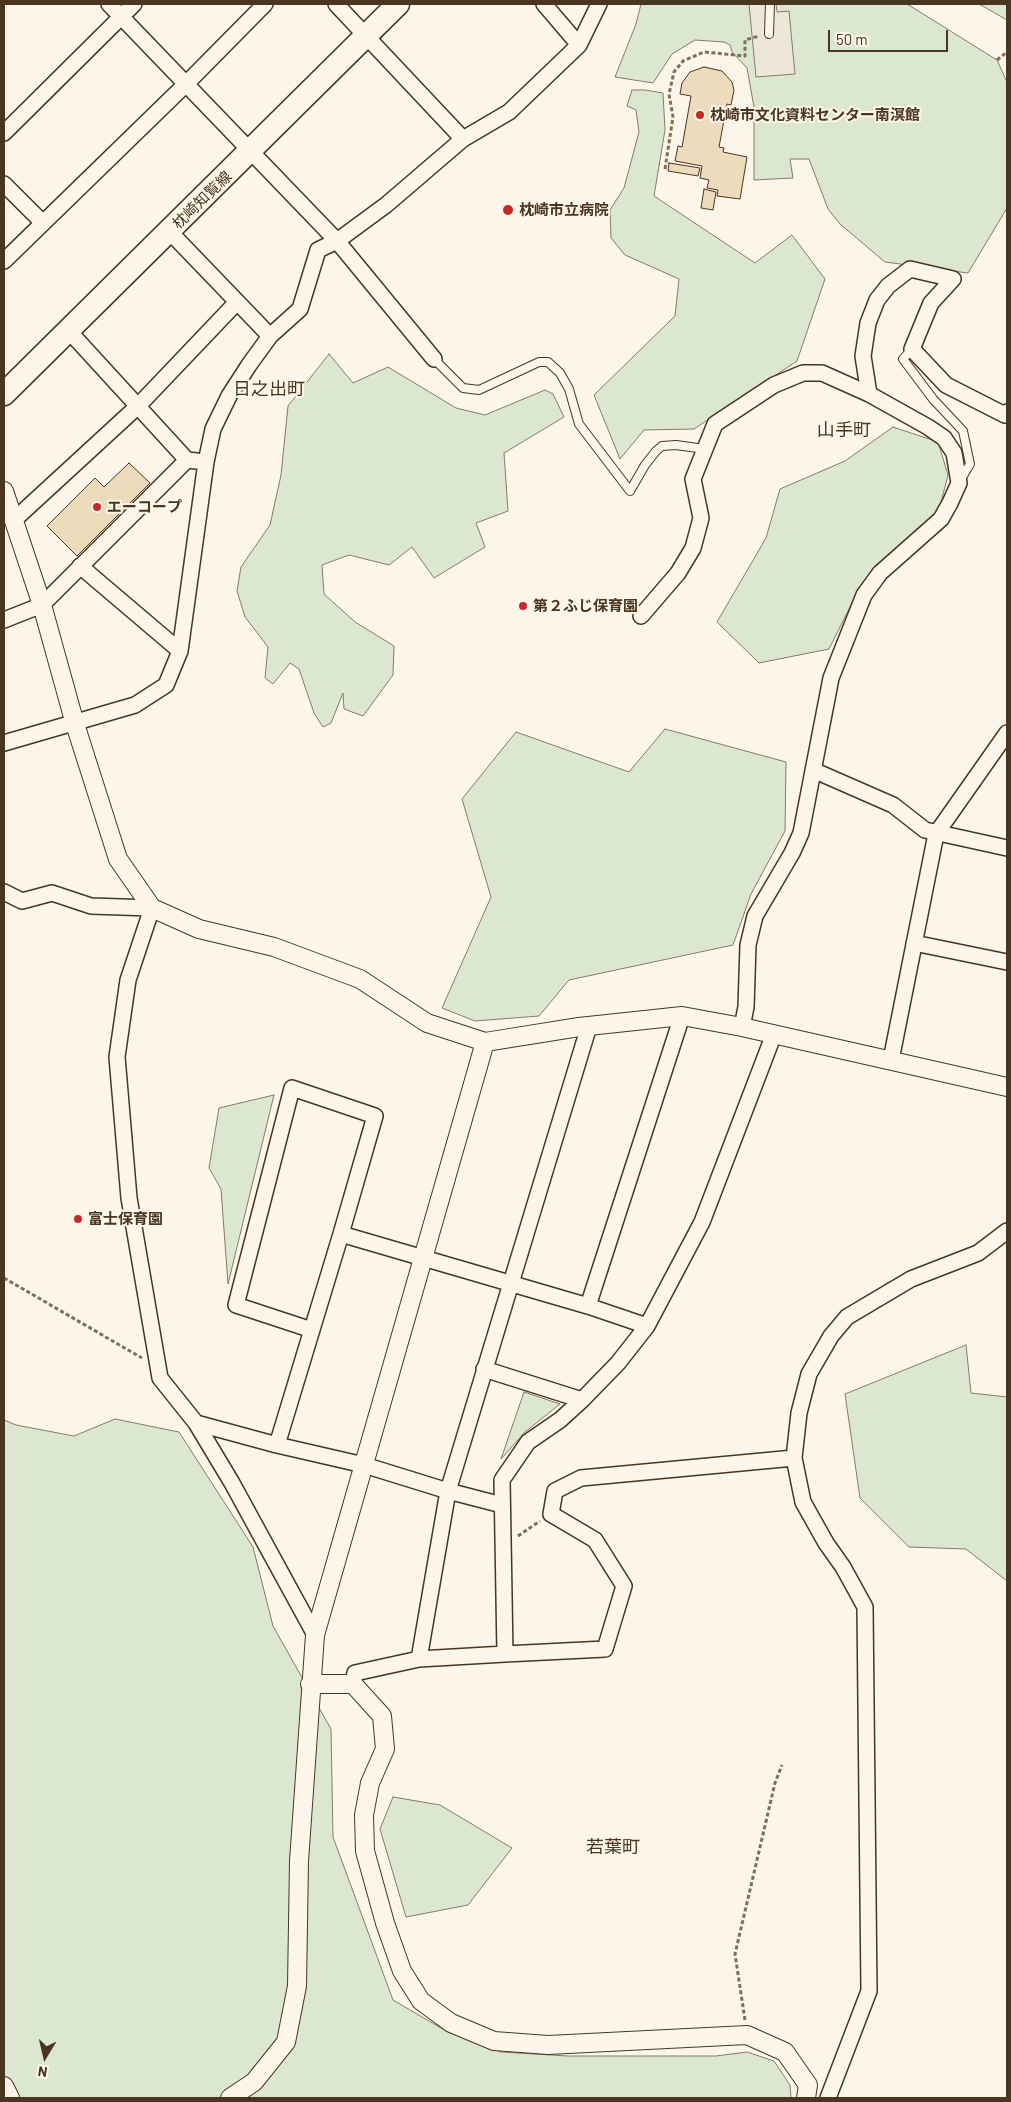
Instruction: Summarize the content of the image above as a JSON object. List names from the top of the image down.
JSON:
{
  "streets": {
    "main road": ["枕崎知覧線"]
  },
  "districts": ["日之出町", "山手町", "若葉町"],
  "places": [
    "枕崎市文化資料センター南溟館",
    "枕崎市立病院",
    "エーコープ",
    "第２ふじ保育園",
    "富士保育園"
  ],
  "scale_bar": "50 m",
  "north": "bottom"
}
